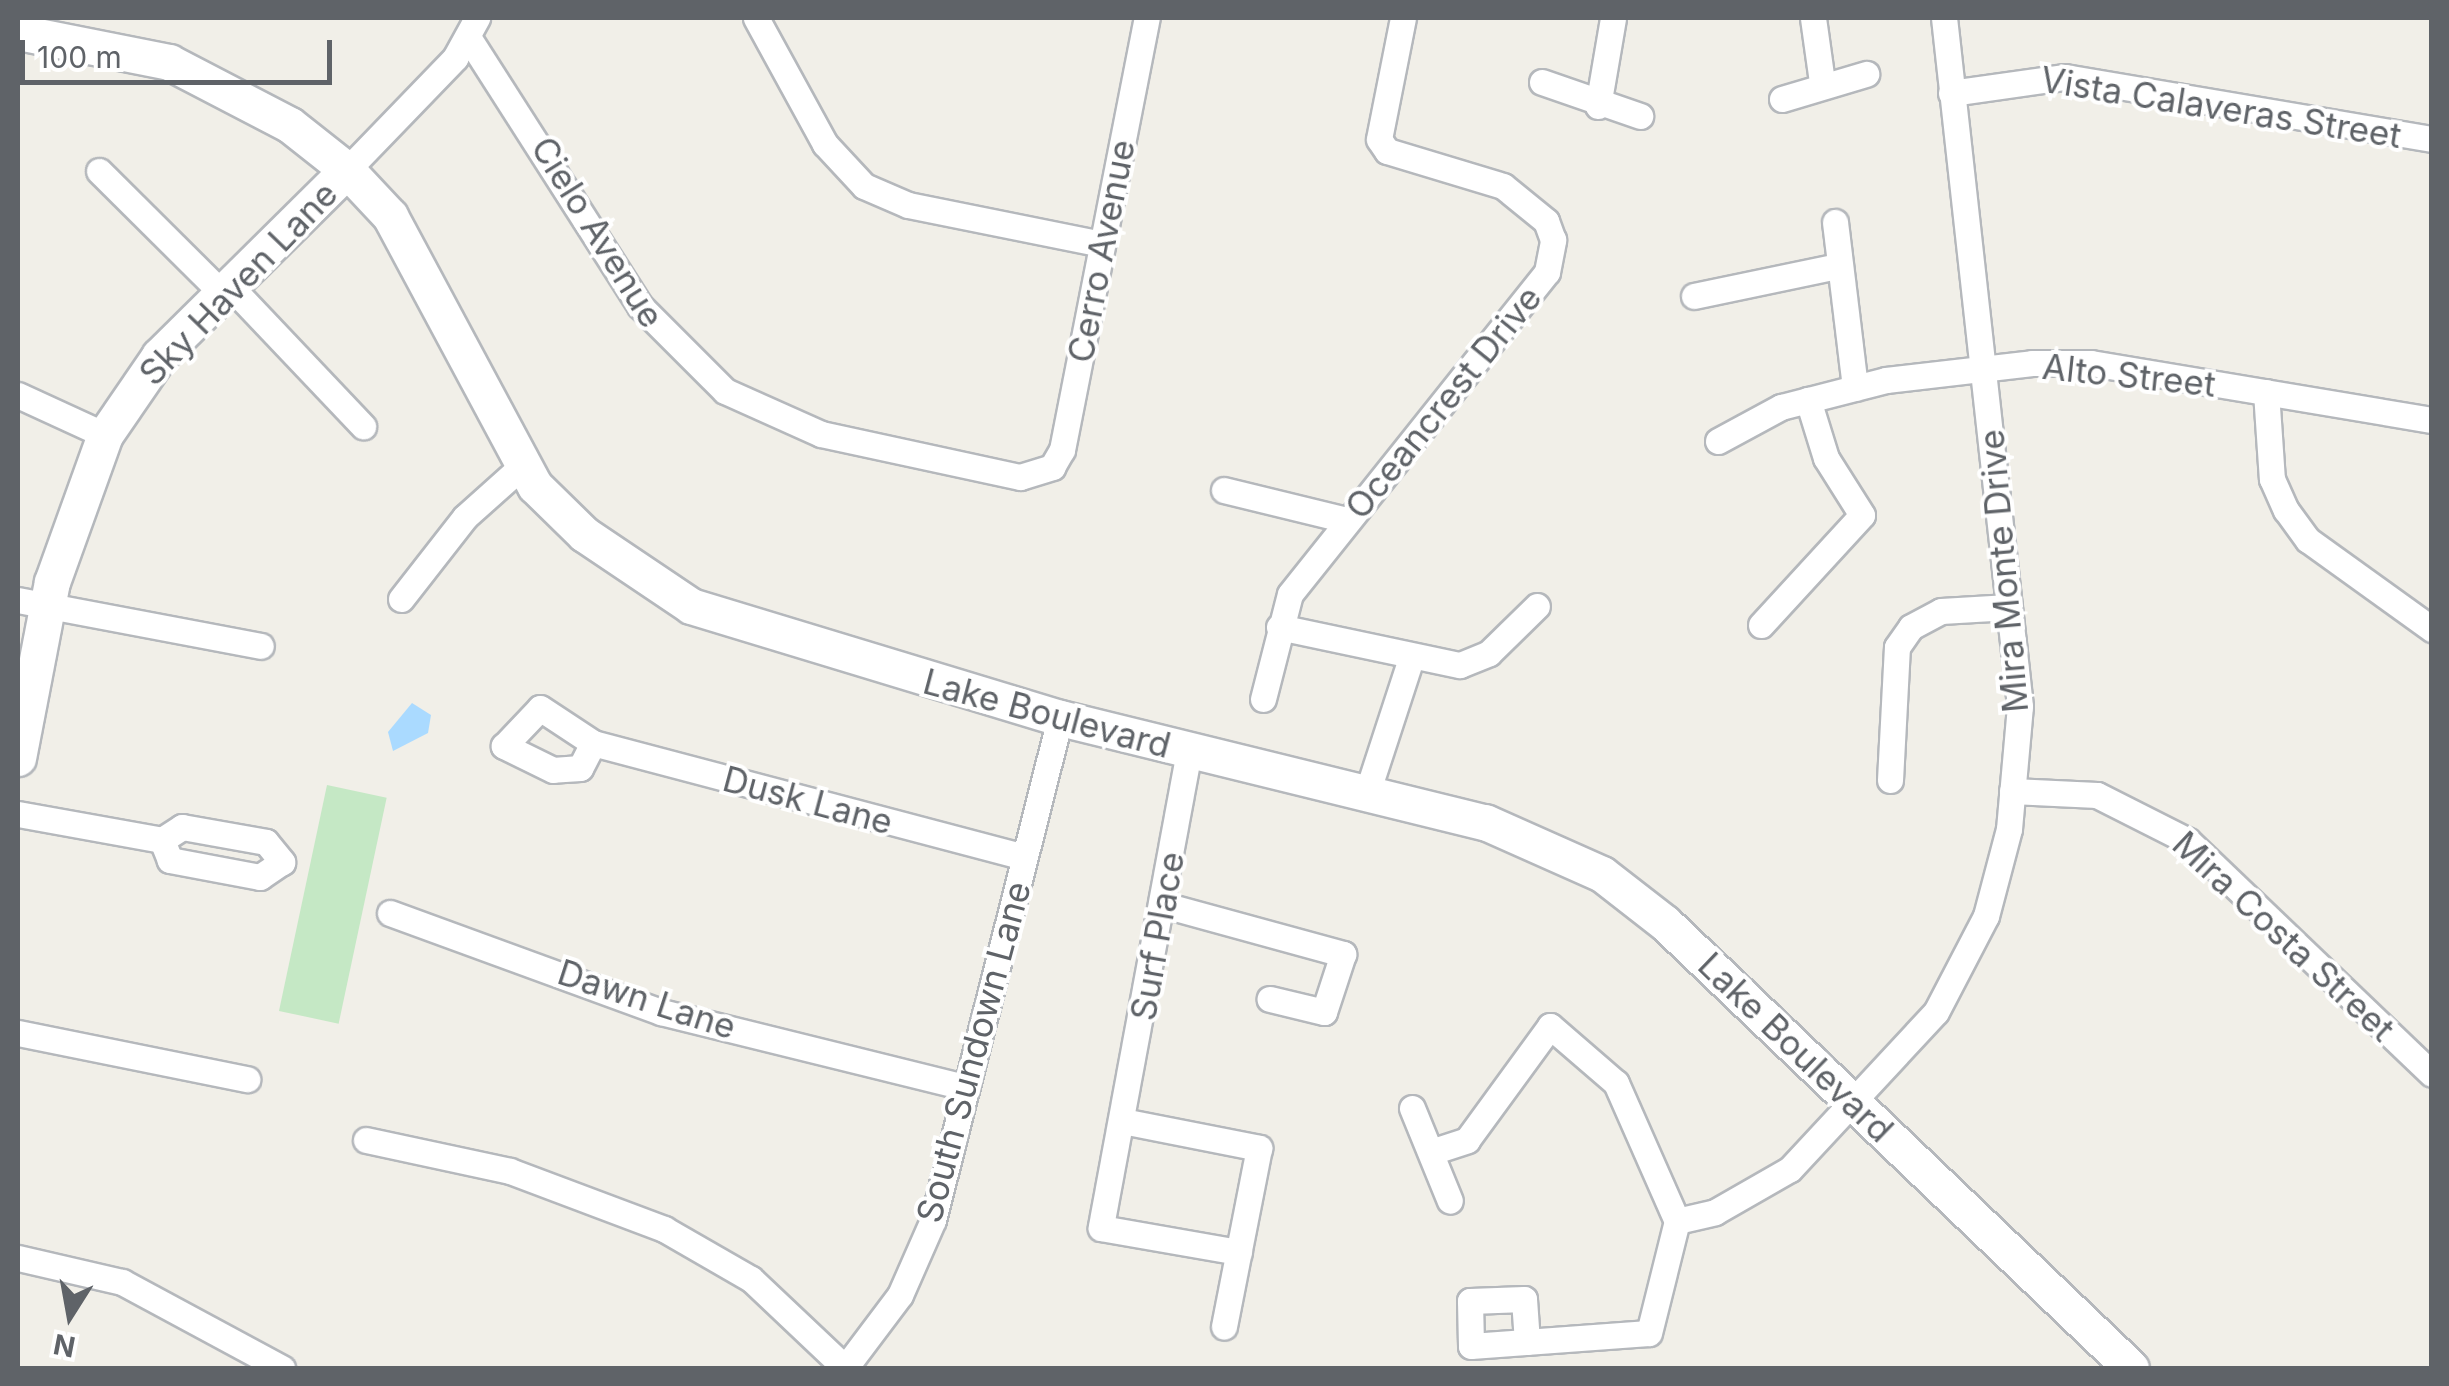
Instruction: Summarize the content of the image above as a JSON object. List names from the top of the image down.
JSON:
{
  "streets": {
    "main road": ["Sky Haven Lane", "Lake Boulevard"],
    "street": [
      "Vista Calaveras Street",
      "Cielo Avenue",
      "Cerro Avenue",
      "Alto Street",
      "Oceancrest Drive",
      "Mira Monte Drive",
      "Dusk Lane",
      "Surf Place",
      "Mira Costa Street",
      "Dawn Lane",
      "South Sundown Lane"
    ]
  },
  "crossings": [
    ["Vista Calaveras Street", "Mira Monte Drive"],
    ["Cielo Avenue", "Cerro Avenue"],
    ["Cielo Avenue", "Sky Haven Lane"],
    ["Sky Haven Lane", "Lake Boulevard"],
    ["Alto Street", "Mira Monte Drive"],
    ["Mira Monte Drive", "Lake Boulevard"],
    ["Mira Monte Drive", "Mira Costa Street"],
    ["Lake Boulevard", "Surf Place"],
    ["Lake Boulevard", "South Sundown Lane"],
    ["Dusk Lane", "South Sundown Lane"],
    ["Dawn Lane", "South Sundown Lane"]
  ],
  "scale_bar": "100 m",
  "north": "bottom"
}
